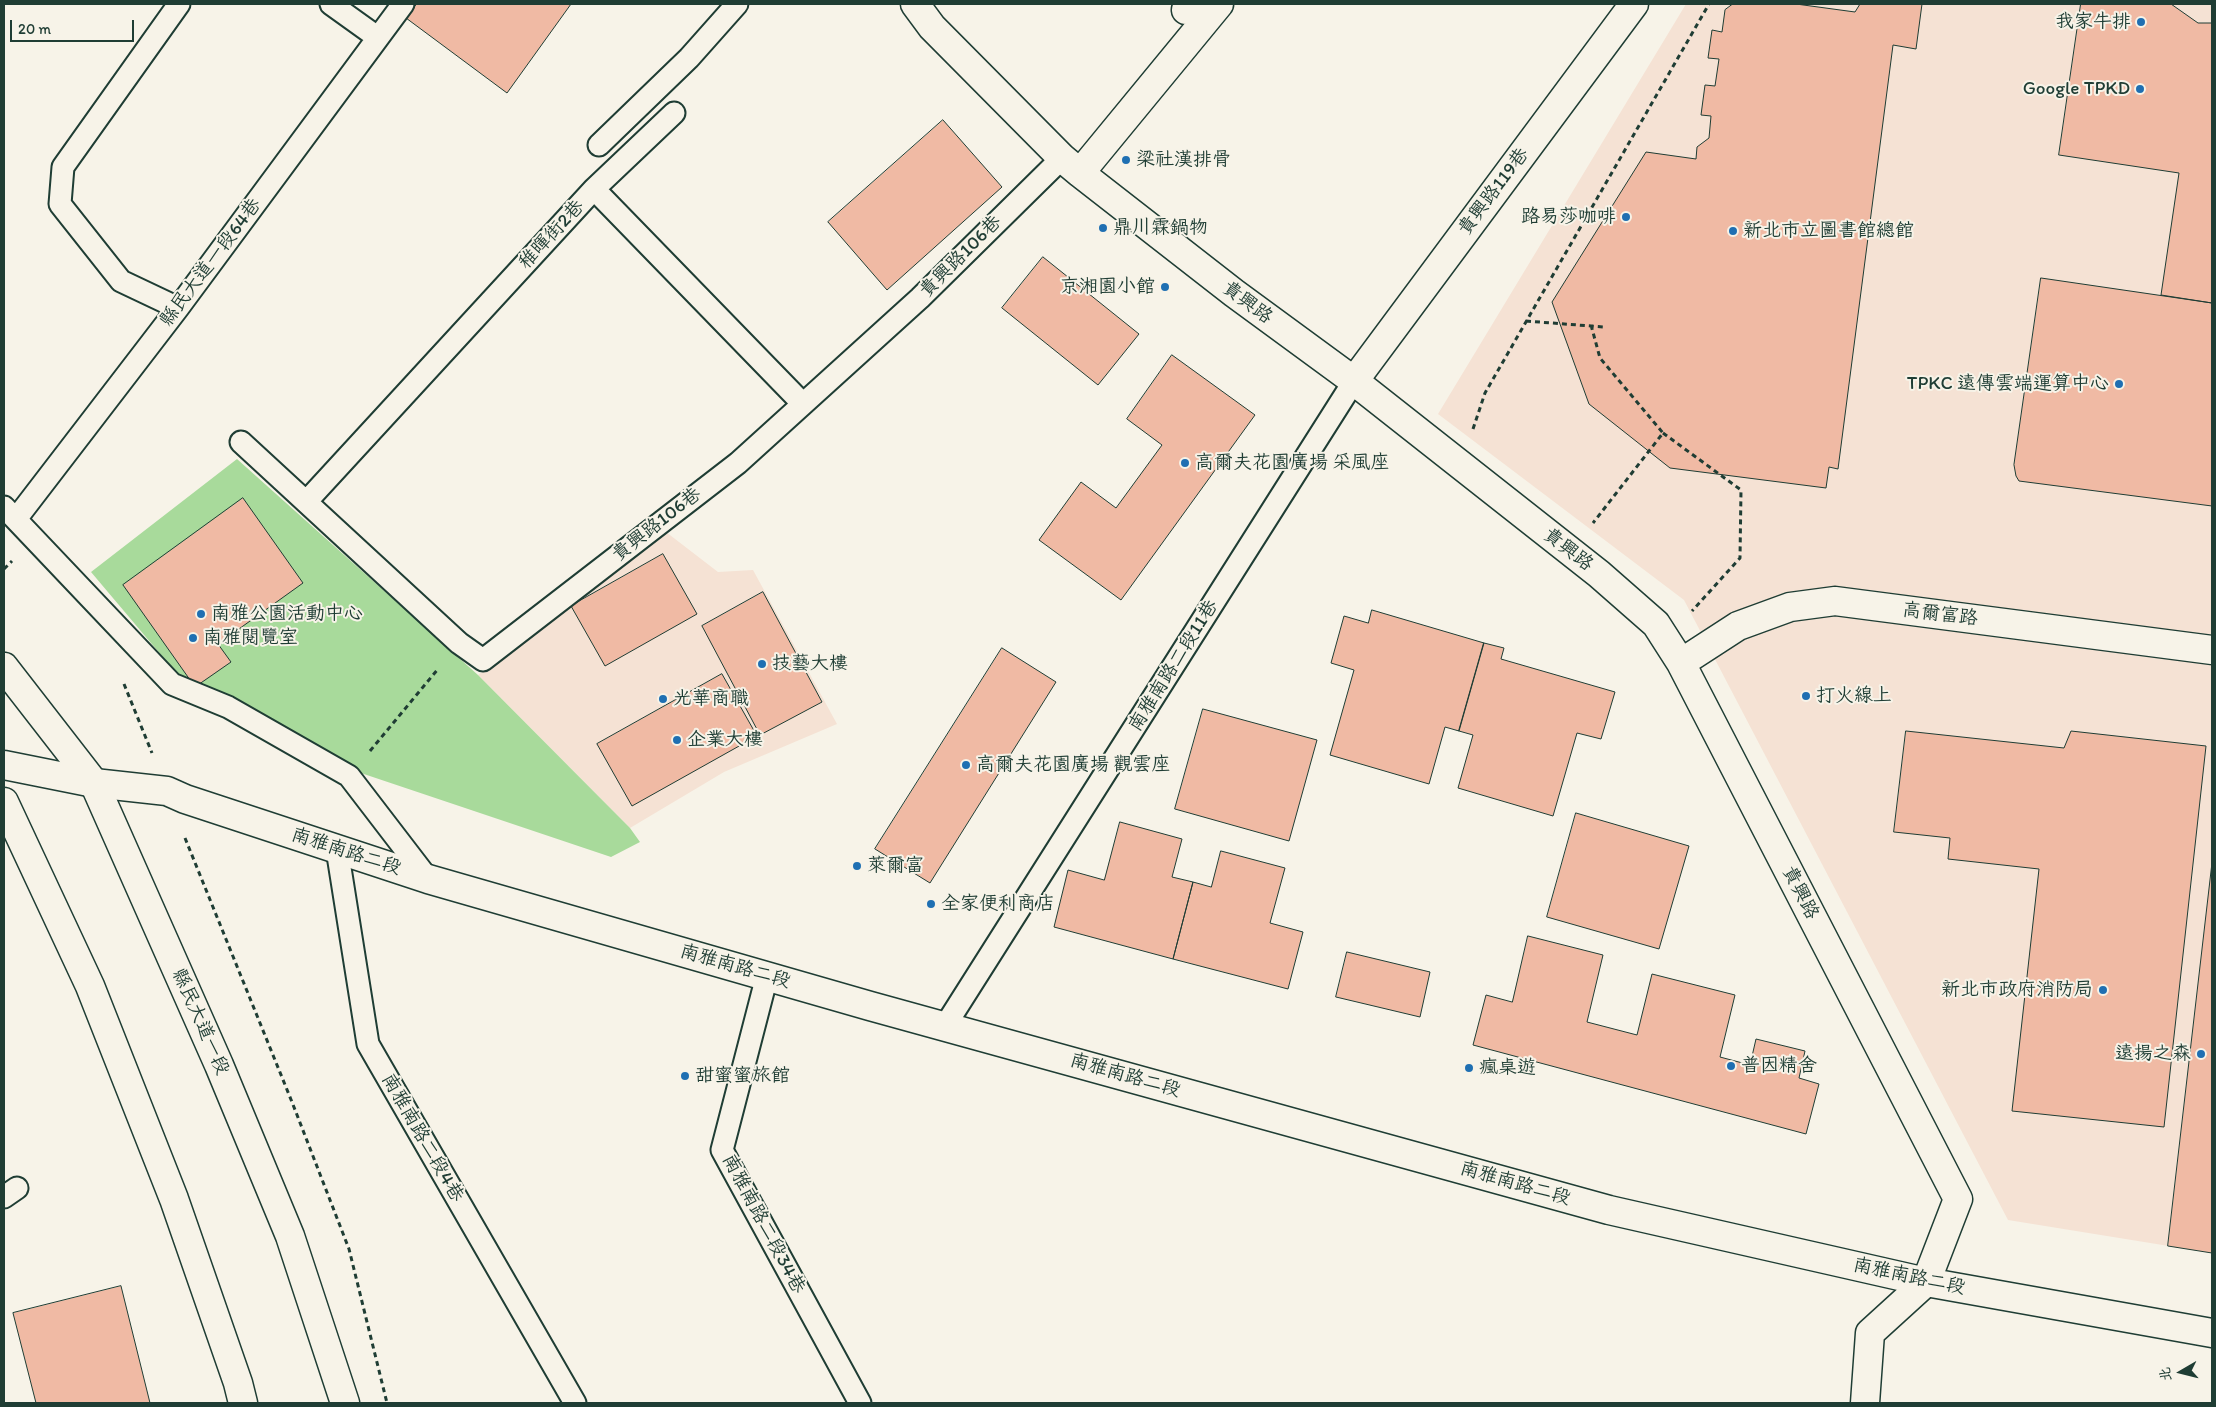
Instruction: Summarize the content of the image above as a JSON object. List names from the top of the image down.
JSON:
{
  "streets": {
    "street": [
      "貴興路119巷",
      "貴興路",
      "高爾富路",
      "南雅南路二段",
      "縣民大道一段"
    ],
    "lane": [
      "稚暉街2巷",
      "貴興路106巷",
      "縣民大道一段64巷",
      "南雅南路二段11巷",
      "南雅南路二段4巷",
      "南雅南路二段34巷"
    ]
  },
  "crossings": [
    ["貴興路119巷", "貴興路"],
    ["貴興路119巷", "南雅南路二段11巷"],
    ["稚暉街2巷", "貴興路106巷"],
    ["貴興路106巷", "貴興路"],
    ["貴興路", "高爾富路"],
    ["貴興路", "南雅南路二段11巷"],
    ["貴興路", "南雅南路二段"],
    ["南雅南路二段11巷", "南雅南路二段"],
    ["南雅南路二段", "縣民大道一段"],
    ["南雅南路二段", "南雅南路二段4巷"],
    ["南雅南路二段", "南雅南路二段34巷"]
  ],
  "places": [
    "我家牛排",
    "Google TPKD",
    "梁社漢排骨",
    "路易莎咖啡",
    "鼎川霖鍋物",
    "新北市立圖書館總館",
    "京湘園小館",
    "TPKC 遠傳雲端運算中心",
    "高爾夫花園廣場 采風座",
    "南雅公園活動中心",
    "南雅閱覽室",
    "技藝大樓",
    "打火線上",
    "光華商職",
    "企業大樓",
    "高爾夫花園廣場 觀雲座",
    "萊爾富",
    "全家便利商店",
    "新北市政府消防局",
    "遠揚之森",
    "普因精舍",
    "瘋桌遊",
    "甜蜜蜜旅館"
  ],
  "scale_bar": "20 m",
  "north": "left"
}
